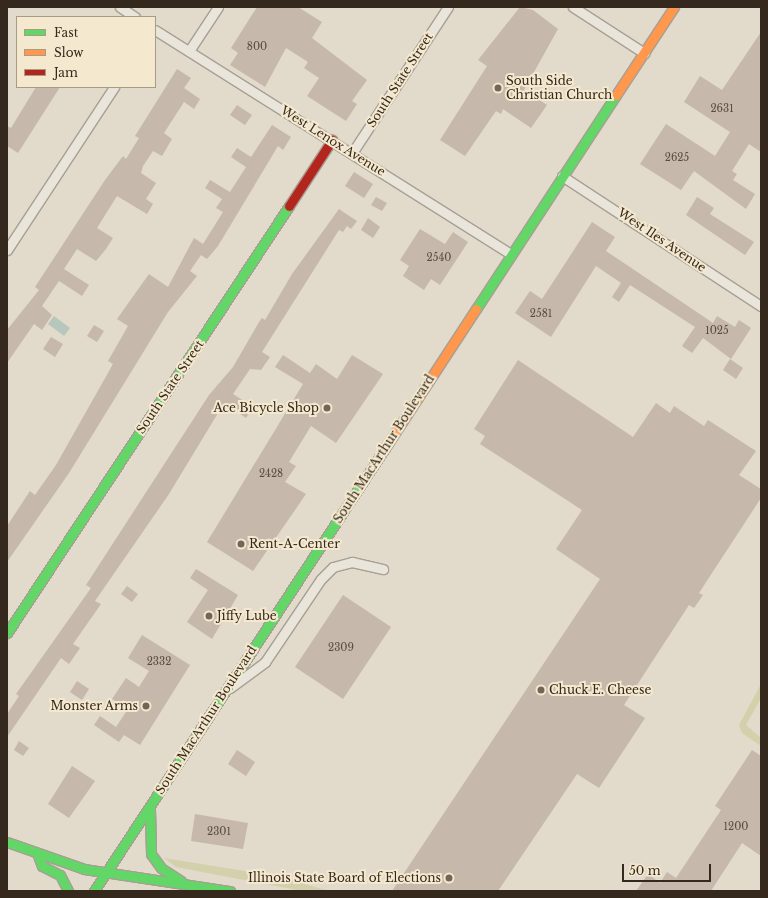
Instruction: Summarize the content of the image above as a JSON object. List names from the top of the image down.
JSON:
{
  "streets": {
    "main road": ["South State Street", "South MacArthur Boulevard"],
    "street": ["West Lenox Avenue", "West Iles Avenue"]
  },
  "crossings": [
    ["South State Street", "West Lenox Avenue"],
    ["West Lenox Avenue", "South MacArthur Boulevard"],
    ["West Iles Avenue", "South MacArthur Boulevard"]
  ],
  "places": [
    "South Side Christian Church",
    "Ace Bicycle Shop",
    "Rent-A-Center",
    "Jiffy Lube",
    "Chuck E. Cheese",
    "Monster Arms",
    "Illinois State Board of Elections"
  ],
  "house_numbers": [
    "800",
    "2631",
    "2625",
    "2540",
    "2581",
    "1025",
    "2428",
    "2309",
    "2332",
    "1200",
    "2301"
  ],
  "legend": ["Fast", "Slow", "Jam"],
  "scale_bar": "50 m"
}
